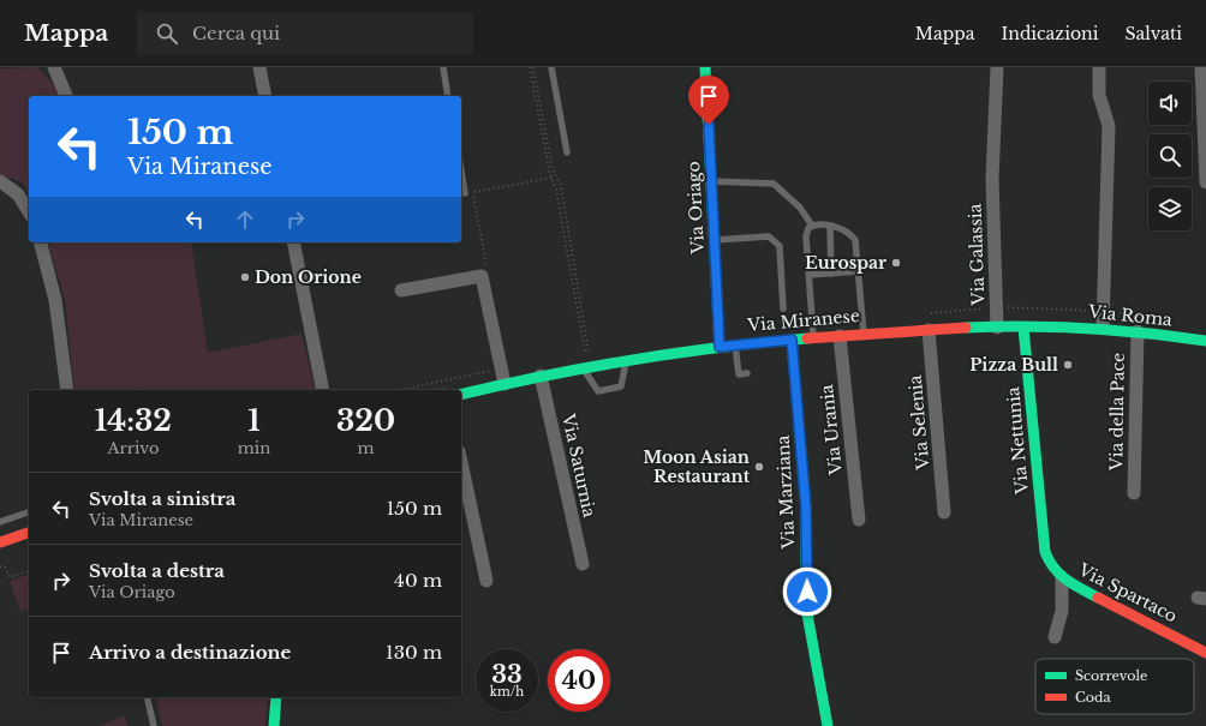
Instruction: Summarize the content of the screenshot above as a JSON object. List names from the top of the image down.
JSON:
{
  "streets": {
    "street": [
      "Via Oriago",
      "Via Galassia",
      "Via Roma",
      "Via Miranese",
      "Via della Pace",
      "Via Selenia",
      "Via Urania",
      "Via Nettunia",
      "Via Saturnia",
      "Via Marziana",
      "Via Spartaco"
    ]
  },
  "crossings": [
    ["Via Oriago", "Via Miranese"],
    ["Via Galassia", "Via Miranese"],
    ["Via Roma", "Via Miranese"],
    ["Via Roma", "Via della Pace"],
    ["Via Miranese", "Via Selenia"],
    ["Via Miranese", "Via Urania"],
    ["Via Miranese", "Via Nettunia"],
    ["Via Miranese", "Via Saturnia"],
    ["Via Miranese", "Via Marziana"],
    ["Via Nettunia", "Via Spartaco"]
  ],
  "places": [
    "Eurospar",
    "Don Orione",
    "Pizza Bull",
    "Moon Asian Restaurant"
  ],
  "legend": ["Scorrevole", "Coda"],
  "page": {
    "header": "Mappa",
    "search": "Cerca qui",
    "nav": ["Mappa", "Indicazioni", "Salvati"],
    "turn": ["150 m", "Via Miranese"],
    "eta": [
      "14:32",
      "Arrivo",
      "1",
      "min",
      "320",
      "m"
    ],
    "list": [
      {
        "name": "Svolta a sinistra",
        "note": "Via Miranese",
        "value": "150 m"
      },
      {
        "name": "Svolta a destra",
        "note": "Via Oriago",
        "value": "40 m"
      },
      {
        "name": "Arrivo a destinazione",
        "value": "130 m"
      }
    ],
    "speed": "33 km/h",
    "limit": "40"
  }
}
